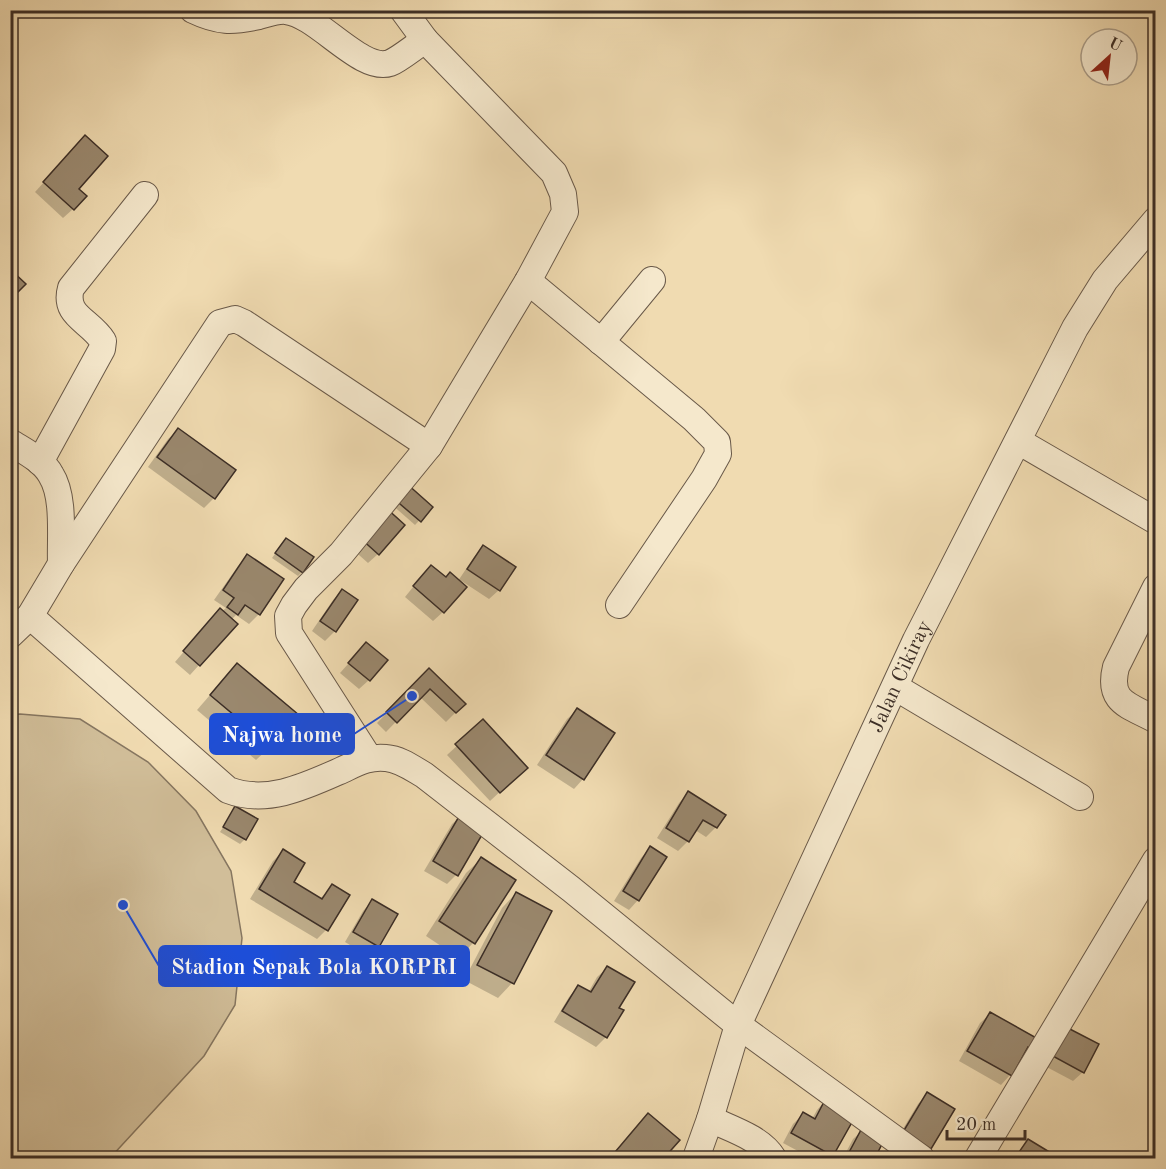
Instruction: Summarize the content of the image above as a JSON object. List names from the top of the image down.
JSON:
{
  "streets": {
    "street": ["Jalan Cikiray"]
  },
  "places": ["Najwa home", "Stadion Sepak Bola KORPRI"],
  "scale_bar": "20 m",
  "north": "top right"
}
